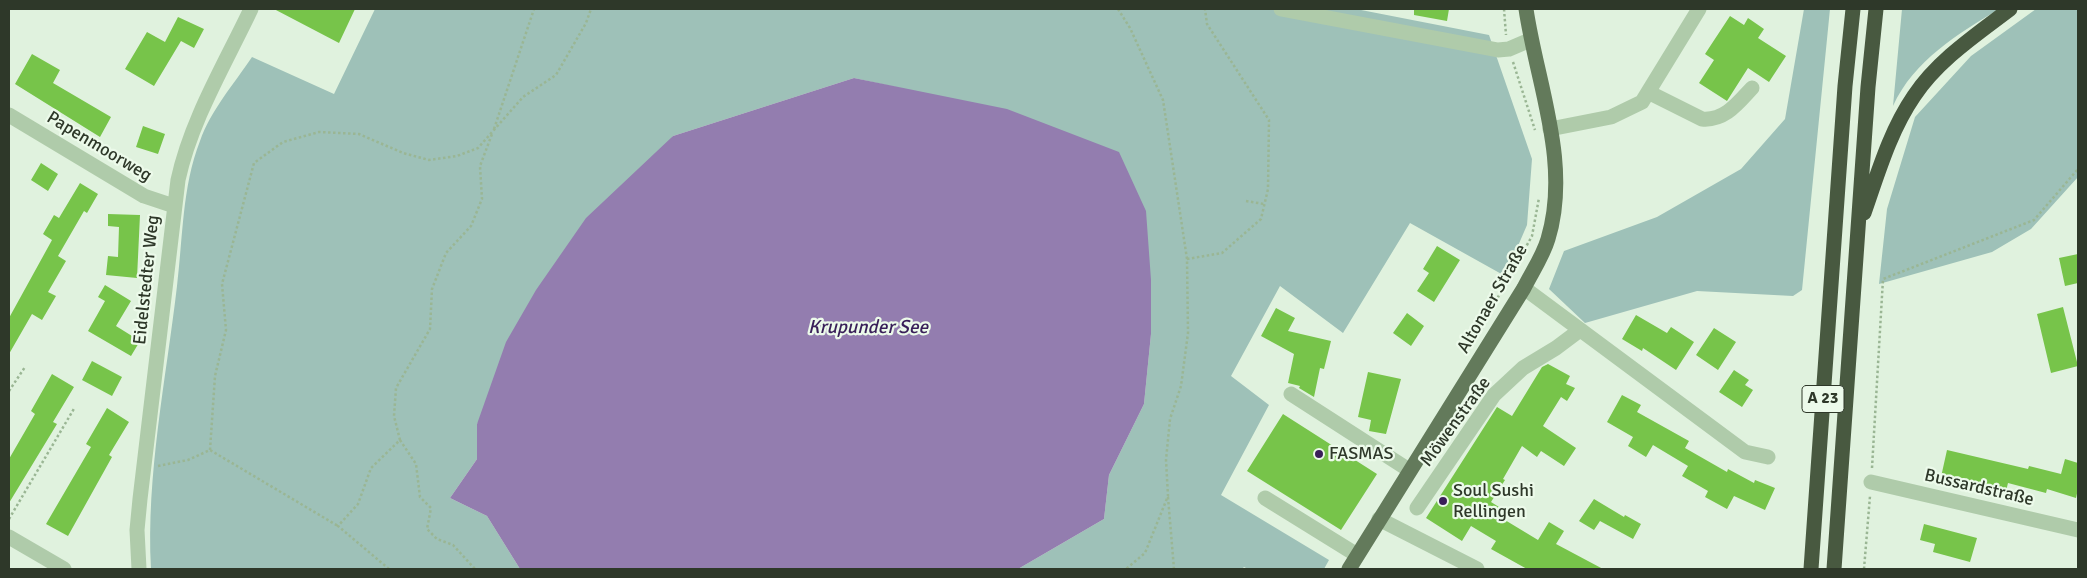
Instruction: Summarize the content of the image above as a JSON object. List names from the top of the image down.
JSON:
{
  "streets": {
    "highway": ["A 23"],
    "main road": ["Altonaer Straße"],
    "street": [
      "Papenmoorweg",
      "Eidelstedter Weg",
      "Möwenstraße",
      "Bussardstraße"
    ]
  },
  "crossings": [
    ["Papenmoorweg", "Eidelstedter Weg"]
  ],
  "water": ["Krupunder See"],
  "places": ["FASMAS", "Soul Sushi Rellingen"]
}
